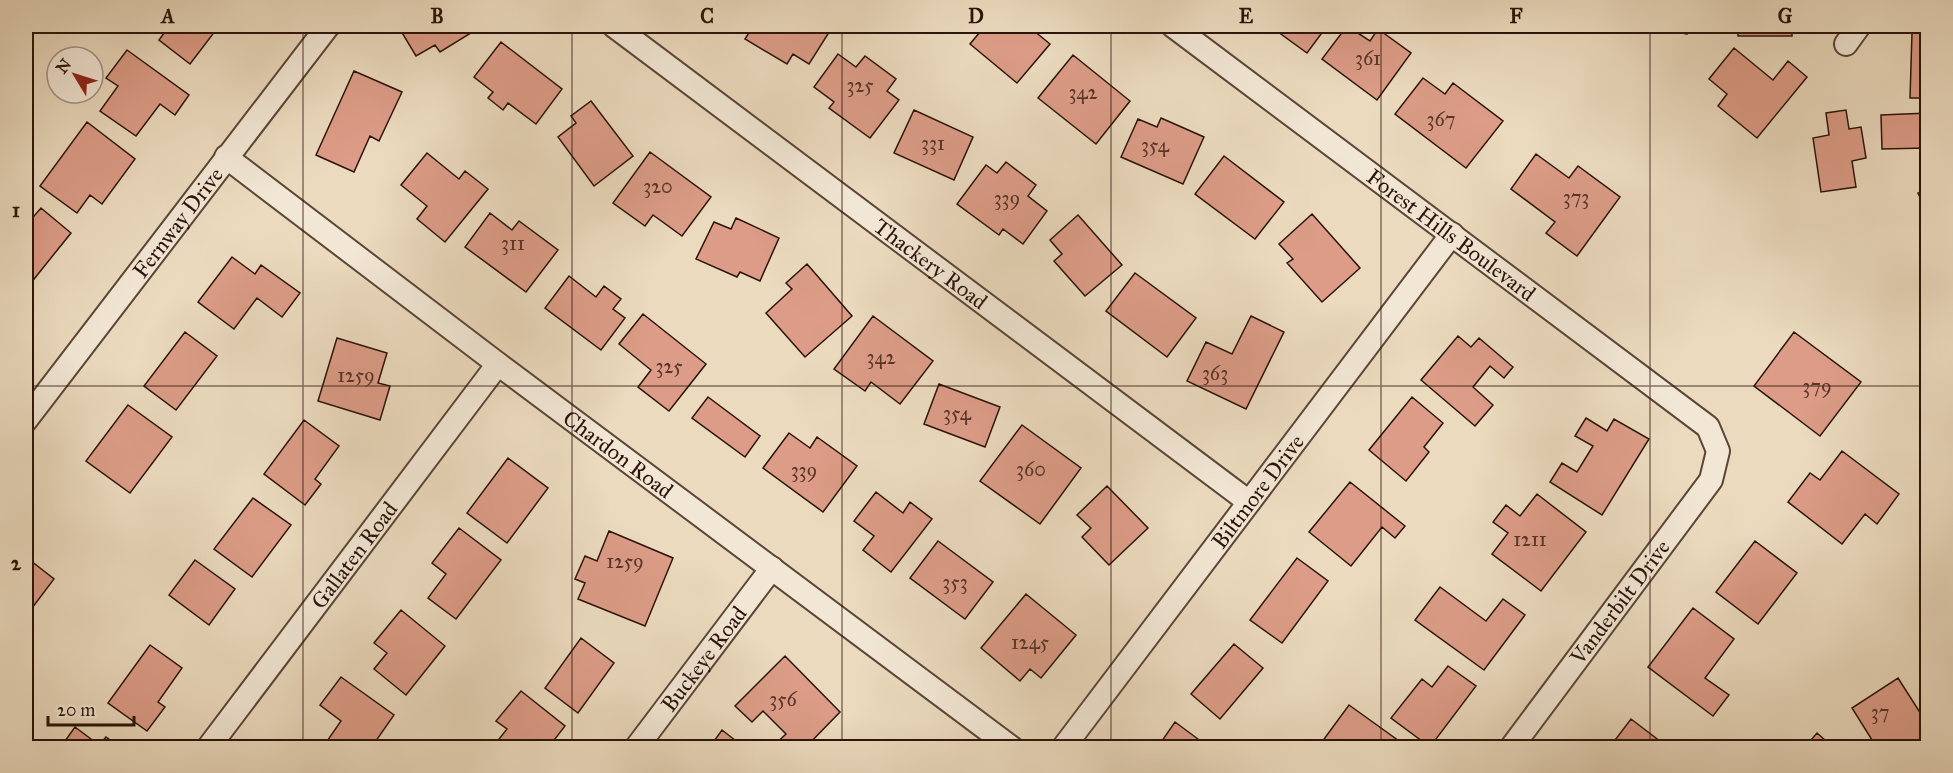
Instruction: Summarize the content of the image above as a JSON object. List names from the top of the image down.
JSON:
{
  "streets": {
    "street": [
      "Fernway Drive",
      "Forest Hills Boulevard",
      "Thackery Road",
      "Chardon Road",
      "Biltmore Drive",
      "Gallaten Road",
      "Vanderbilt Drive",
      "Buckeye Road"
    ]
  },
  "crossings": [
    ["Fernway Drive", "Chardon Road"],
    ["Forest Hills Boulevard", "Biltmore Drive"],
    ["Forest Hills Boulevard", "Vanderbilt Drive"],
    ["Thackery Road", "Biltmore Drive"],
    ["Chardon Road", "Gallaten Road"],
    ["Chardon Road", "Buckeye Road"]
  ],
  "house_numbers": [
    "361",
    "325",
    "342",
    "367",
    "331",
    "354",
    "320",
    "373",
    "339",
    "311",
    "342",
    "325",
    "363",
    "1259",
    "379",
    "354",
    "360",
    "339",
    "1211",
    "1259",
    "353",
    "1245",
    "356",
    "37"
  ],
  "scale_bar": "20 m",
  "north": "top left",
  "grid": {
    "columns": [
      "A",
      "B",
      "C",
      "D",
      "E",
      "F",
      "G"
    ],
    "rows": ["1", "2"]
  }
}
